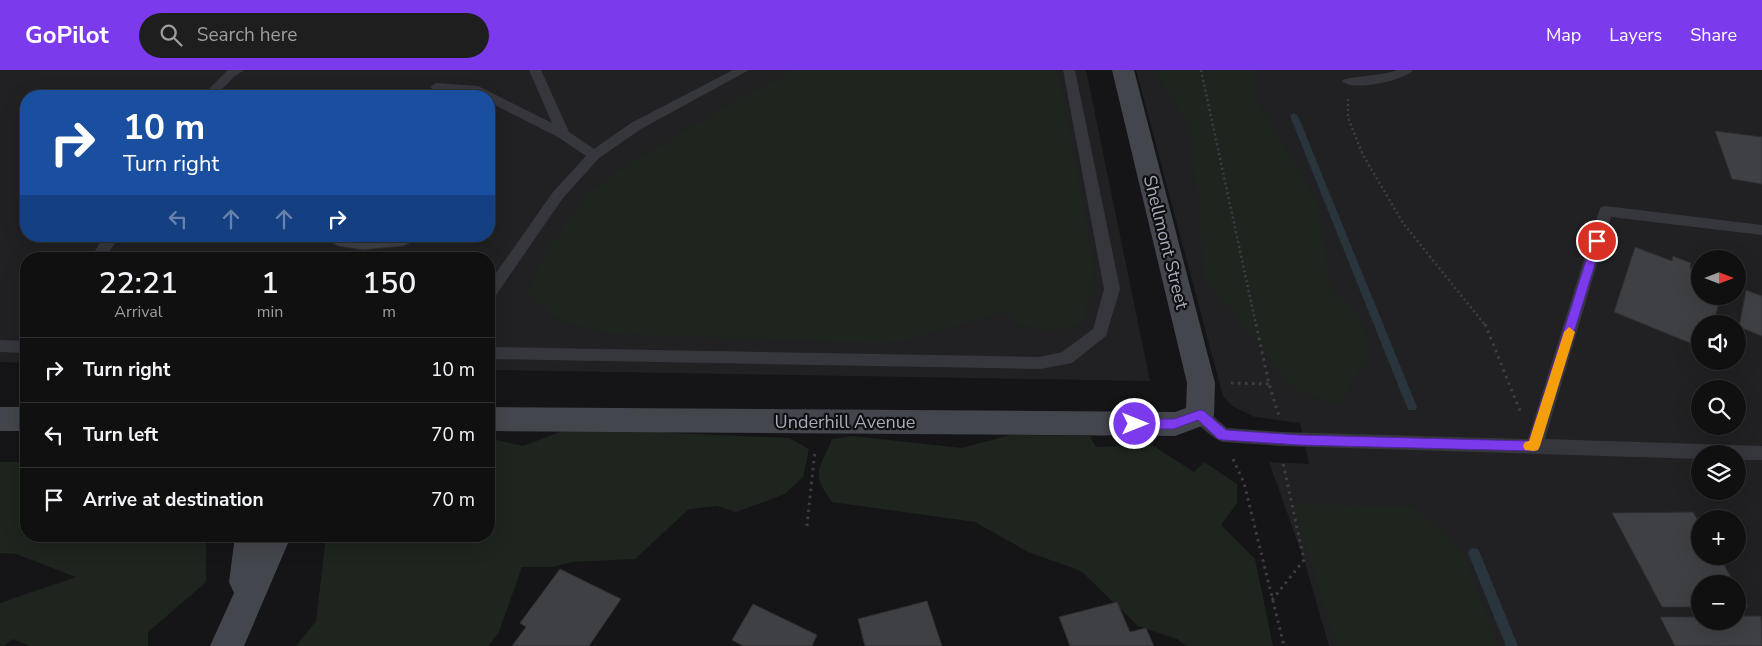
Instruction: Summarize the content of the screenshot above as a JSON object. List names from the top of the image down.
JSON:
{
  "streets": {
    "street": ["Shellmont Street", "Underhill Avenue"]
  },
  "crossings": [
    ["Shellmont Street", "Underhill Avenue"]
  ],
  "north": "right",
  "page": {
    "header": "GoPilot",
    "search": "Search here",
    "nav": ["Map", "Layers", "Share"],
    "turn": ["10 m", "Turn right"],
    "map_buttons": ["+", "−"],
    "eta": [
      "22:21",
      "Arrival",
      "1",
      "min",
      "150",
      "m"
    ],
    "list": [
      {
        "name": "Turn right",
        "value": "10 m"
      },
      {
        "name": "Turn left",
        "value": "70 m"
      },
      {
        "name": "Arrive at destination",
        "value": "70 m"
      }
    ]
  }
}
